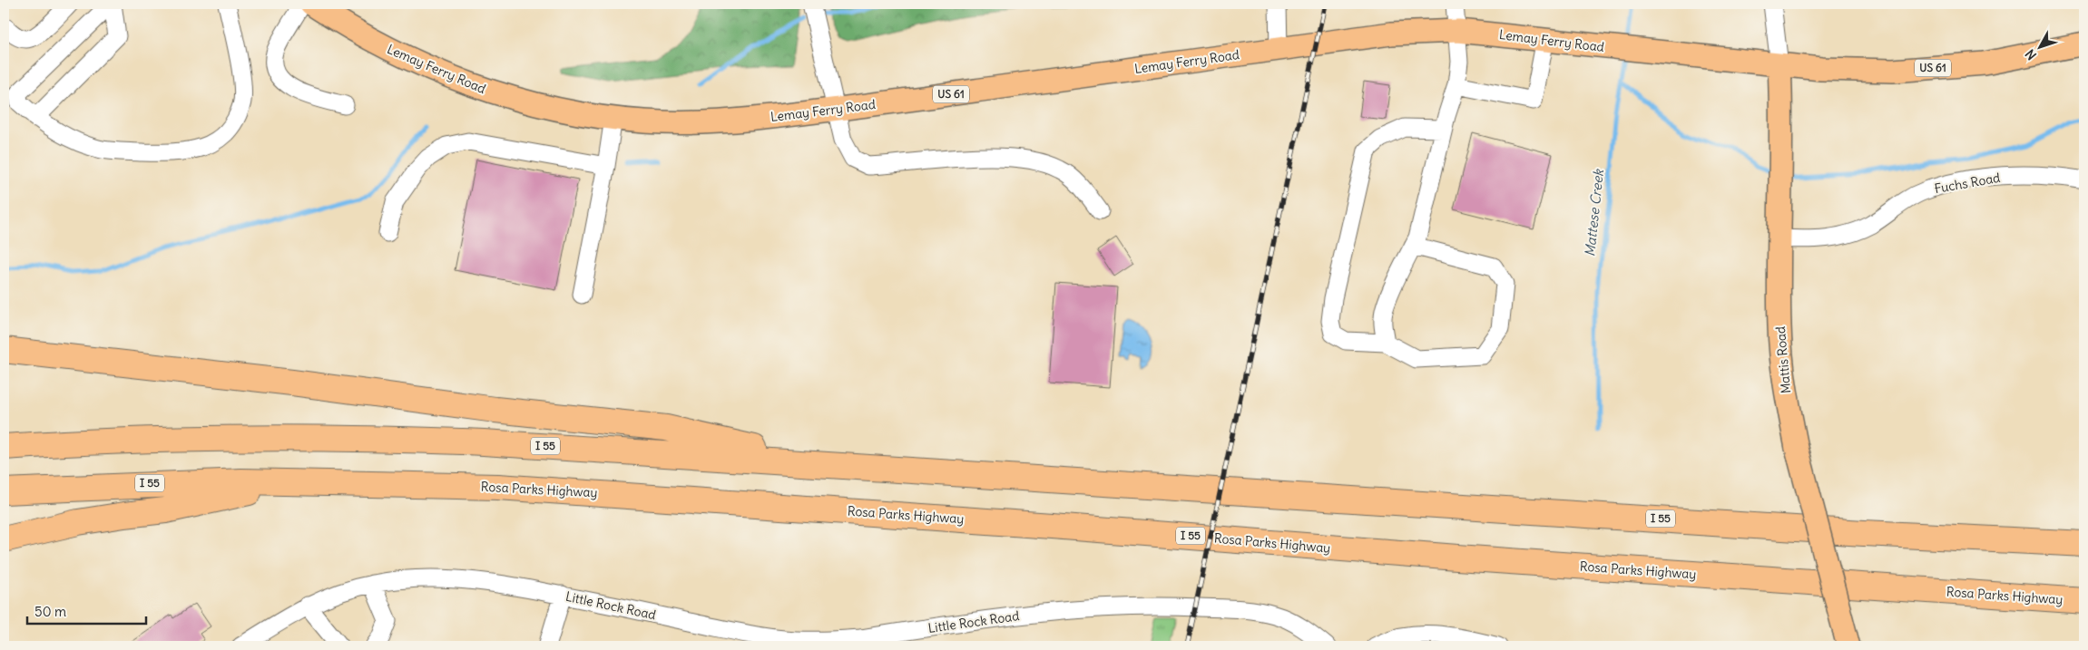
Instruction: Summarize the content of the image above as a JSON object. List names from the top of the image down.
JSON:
{
  "streets": {
    "highway": ["I 55", "Rosa Parks Highway"],
    "main road": ["Lemay Ferry Road", "US 61", "Mattis Road"],
    "street": ["Fuchs Road", "Little Rock Road"]
  },
  "crossings": [
    ["Lemay Ferry Road", "Mattis Road"],
    ["Fuchs Road", "Mattis Road"],
    ["I 55", "Rosa Parks Highway"]
  ],
  "water": ["Mattese Creek"],
  "scale_bar": "50 m",
  "north": "bottom left"
}
